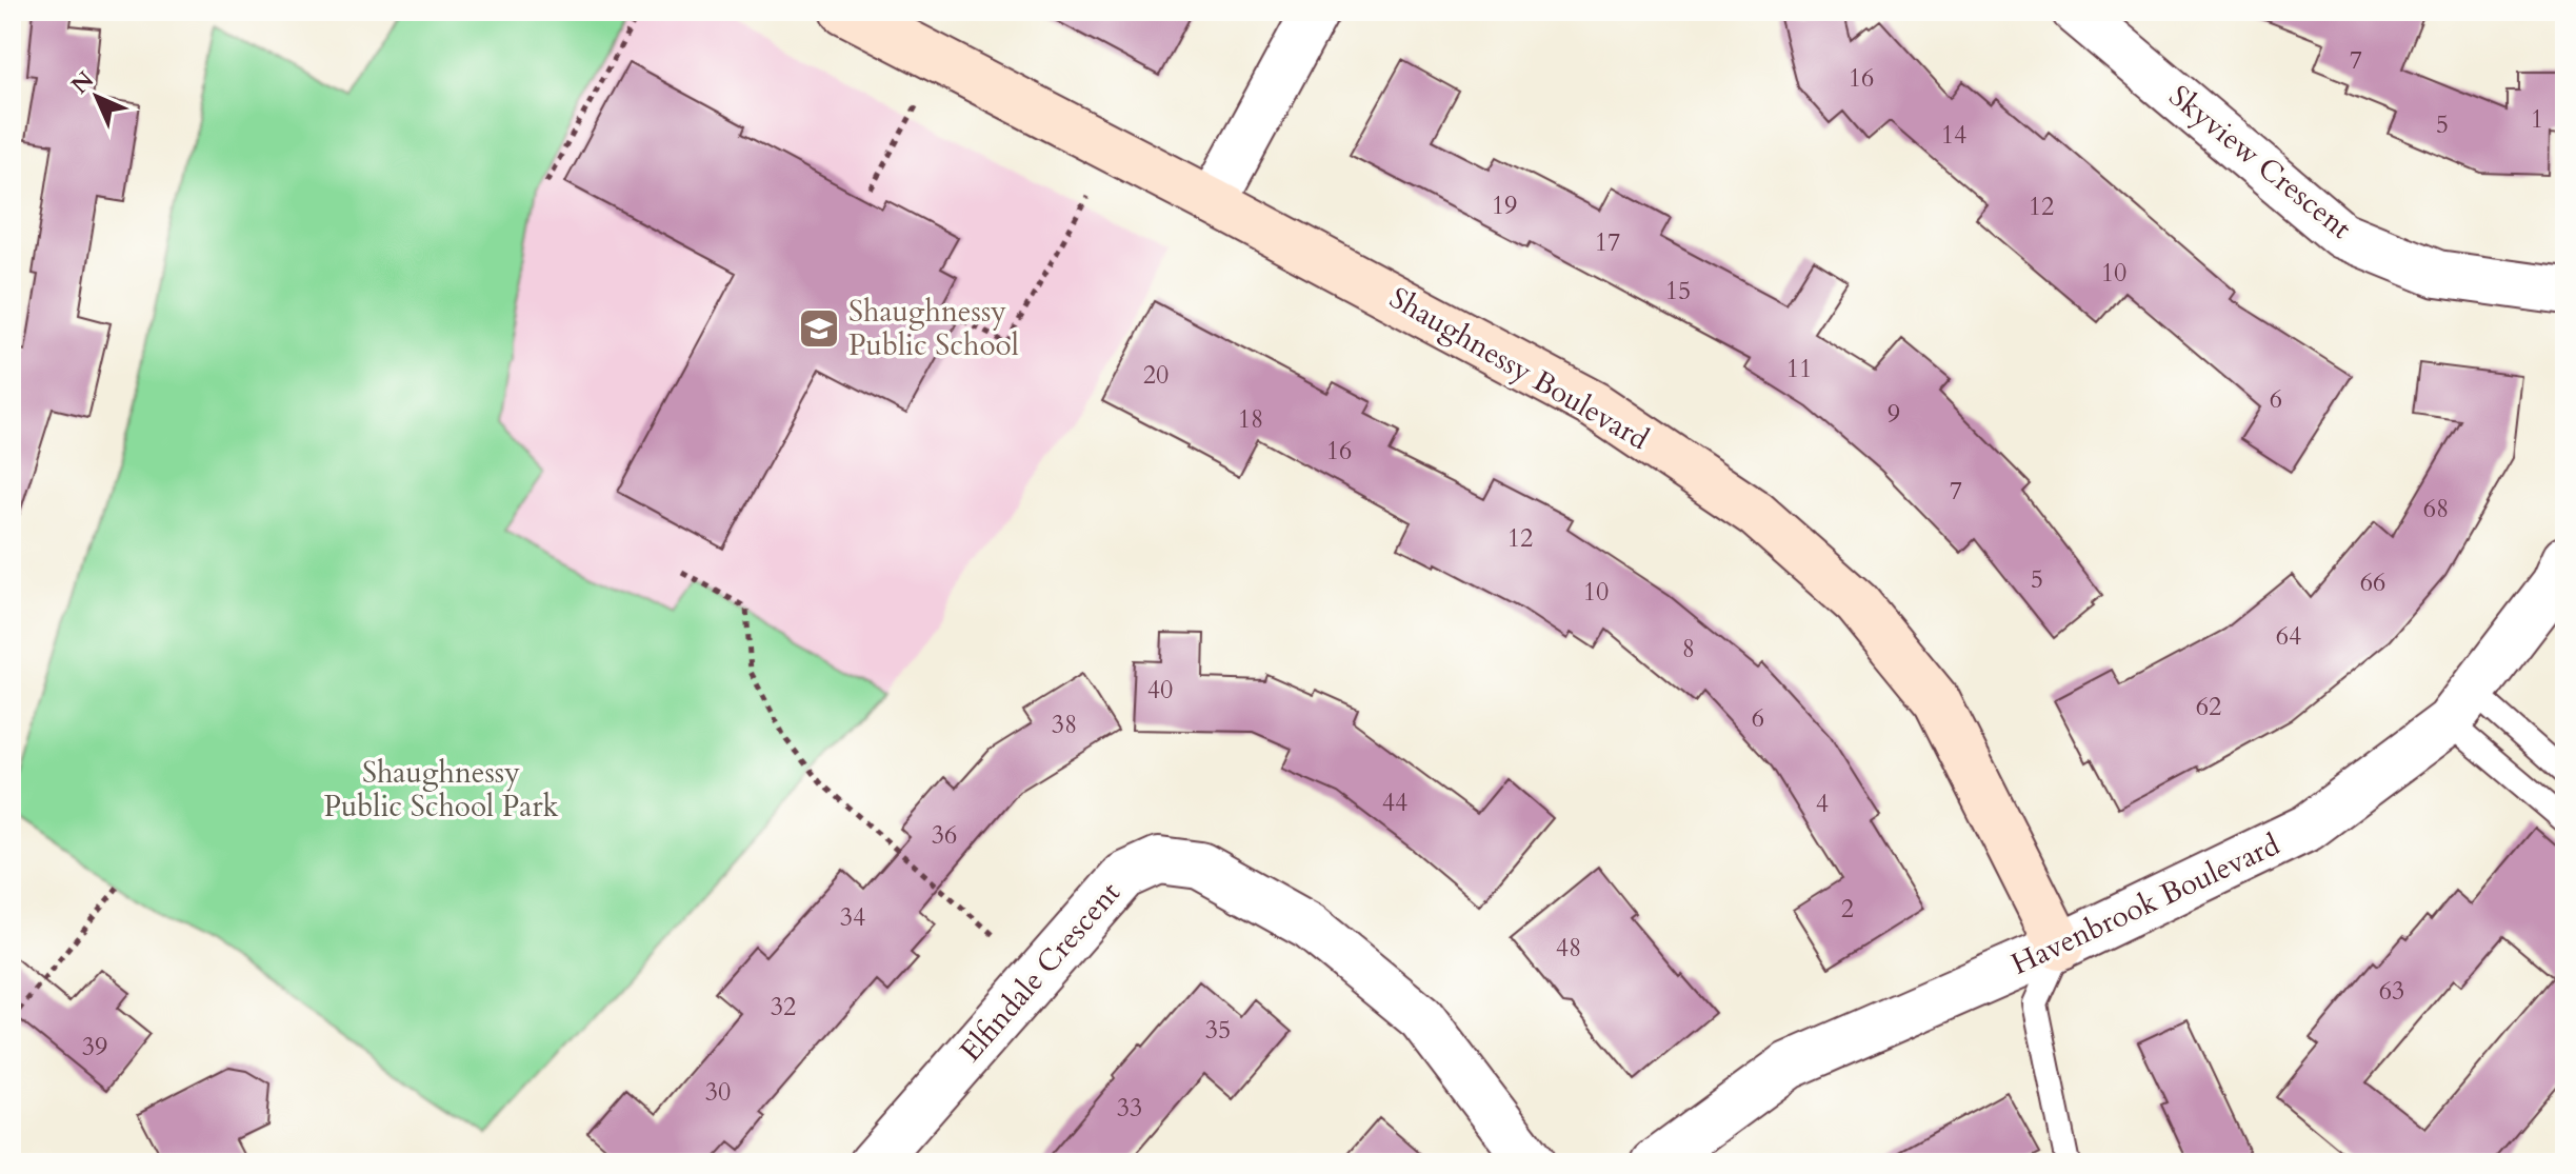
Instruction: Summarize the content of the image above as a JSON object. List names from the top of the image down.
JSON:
{
  "streets": {
    "street": [
      "Skyview Crescent",
      "Shaughnessy Boulevard",
      "Havenbrook Boulevard",
      "Elfindale Crescent"
    ]
  },
  "crossings": [
    ["Shaughnessy Boulevard", "Havenbrook Boulevard"]
  ],
  "parks": ["Shaughnessy Public School Park"],
  "places": {
    "school or university": ["Shaughnessy Public School"]
  },
  "house_numbers": [
    "7",
    "16",
    "1",
    "5",
    "14",
    "19",
    "12",
    "17",
    "10",
    "15",
    "11",
    "20",
    "6",
    "9",
    "18",
    "16",
    "7",
    "68",
    "12",
    "5",
    "66",
    "10",
    "64",
    "8",
    "40",
    "62",
    "6",
    "38",
    "44",
    "4",
    "36",
    "2",
    "34",
    "48",
    "63",
    "32",
    "35",
    "39",
    "30",
    "33"
  ],
  "north": "top left"
}
